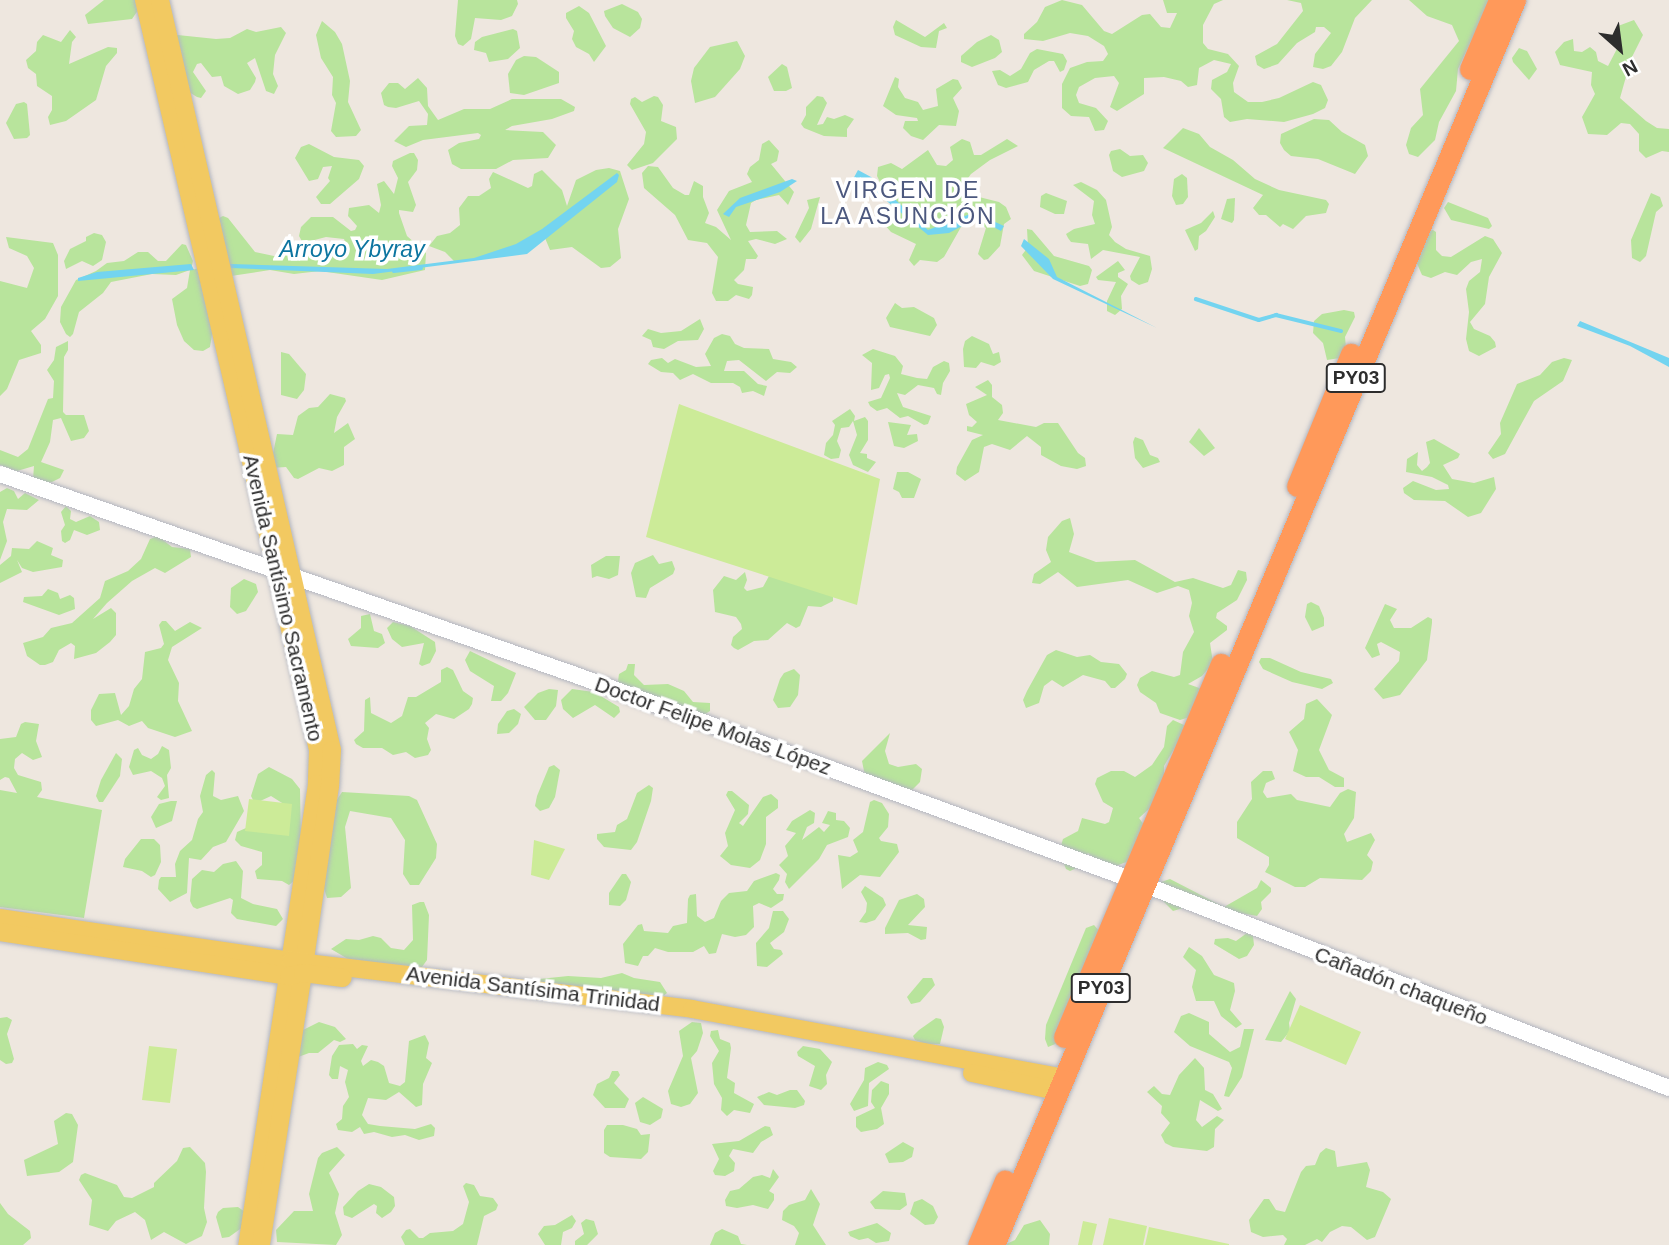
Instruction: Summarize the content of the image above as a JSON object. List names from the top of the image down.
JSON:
{
  "streets": {
    "highway": ["PY03"],
    "main road": [
      "Avenida Santísimo Sacramento",
      "Doctor Felipe Molas López",
      "Cañadón chaqueño",
      "Avenida Santísima Trinidad"
    ]
  },
  "crossings": [
    ["PY03", "Doctor Felipe Molas López"],
    ["PY03", "Cañadón chaqueño"],
    ["PY03", "Avenida Santísima Trinidad"],
    ["Avenida Santísimo Sacramento", "Doctor Felipe Molas López"],
    ["Avenida Santísimo Sacramento", "Avenida Santísima Trinidad"],
    ["Doctor Felipe Molas López", "Cañadón chaqueño"]
  ],
  "districts": ["VIRGEN DE LA ASUNCIÓN"],
  "water": ["Arroyo Ybyray"],
  "north": "bottom right"
}
